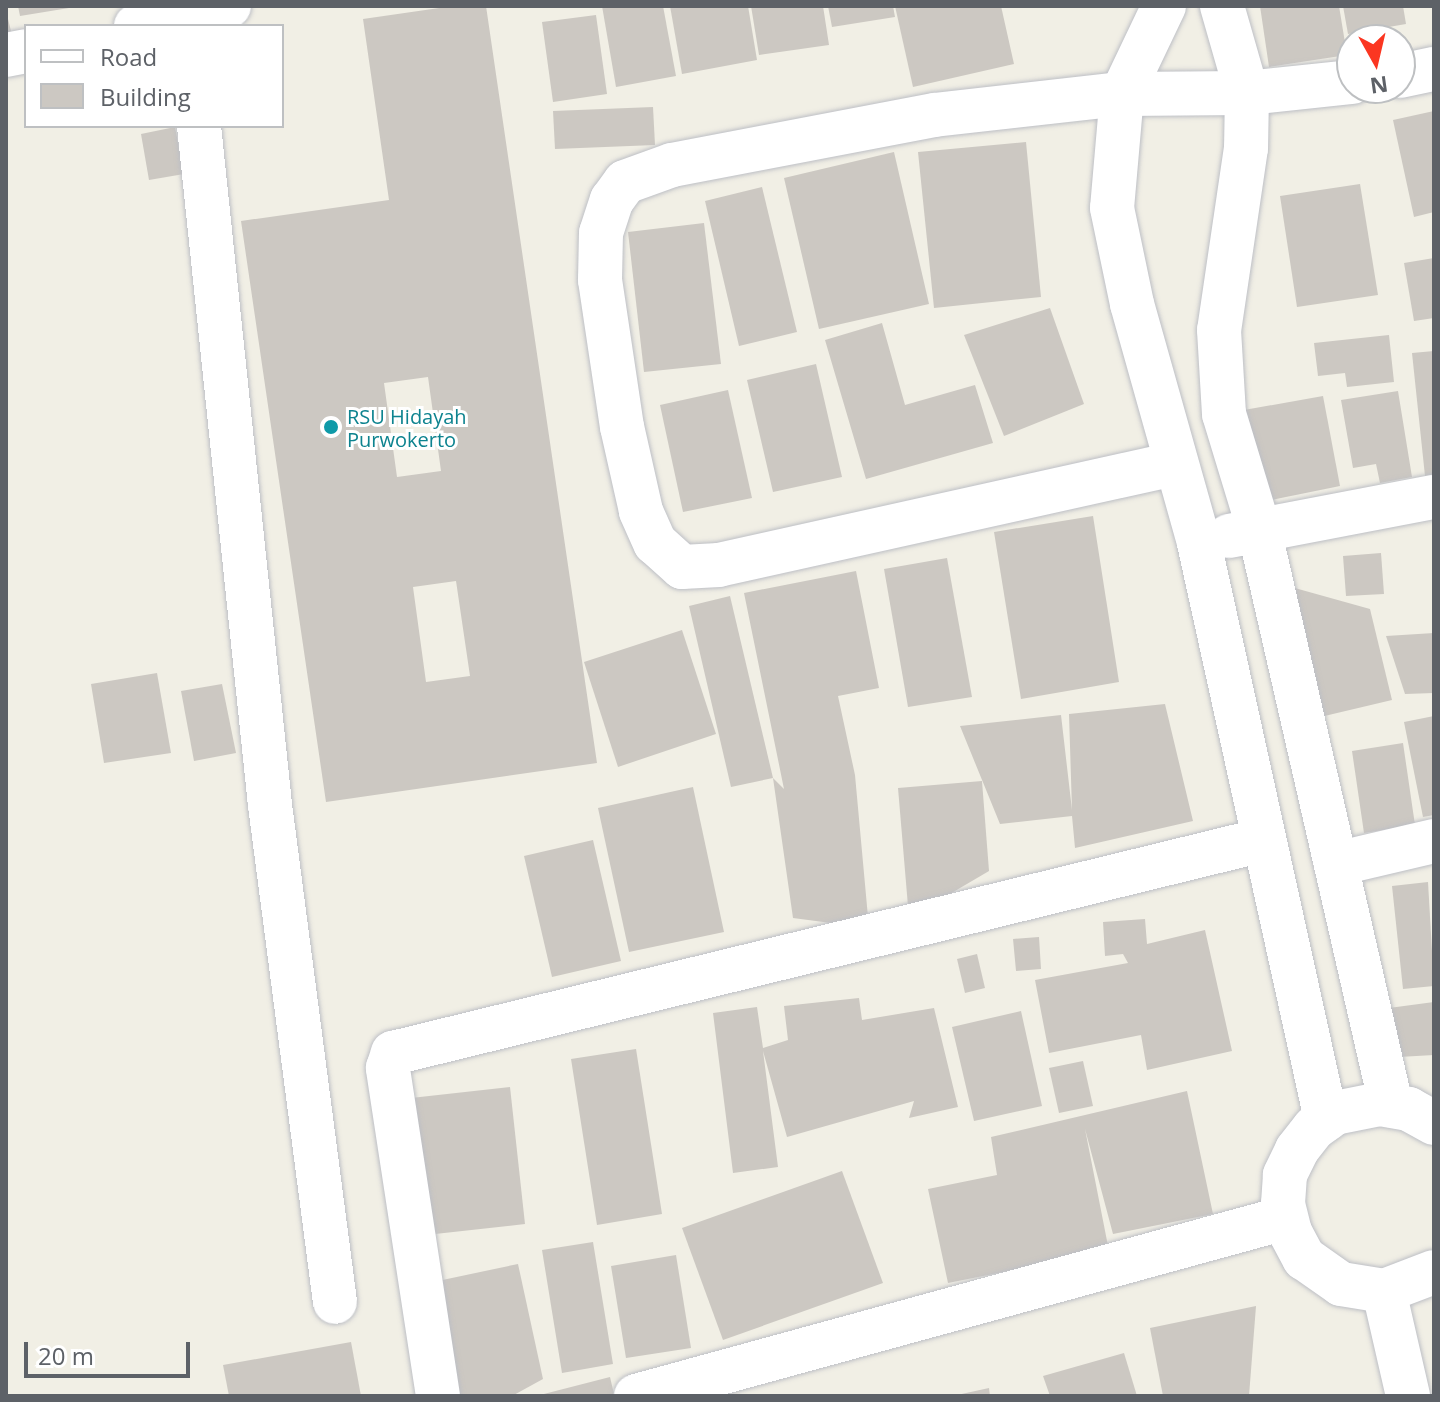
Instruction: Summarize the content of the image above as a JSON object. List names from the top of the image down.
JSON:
{
  "places": ["RSU Hidayah Purwokerto"],
  "legend": ["Road", "Building"],
  "scale_bar": "20 m",
  "north": "bottom"
}
